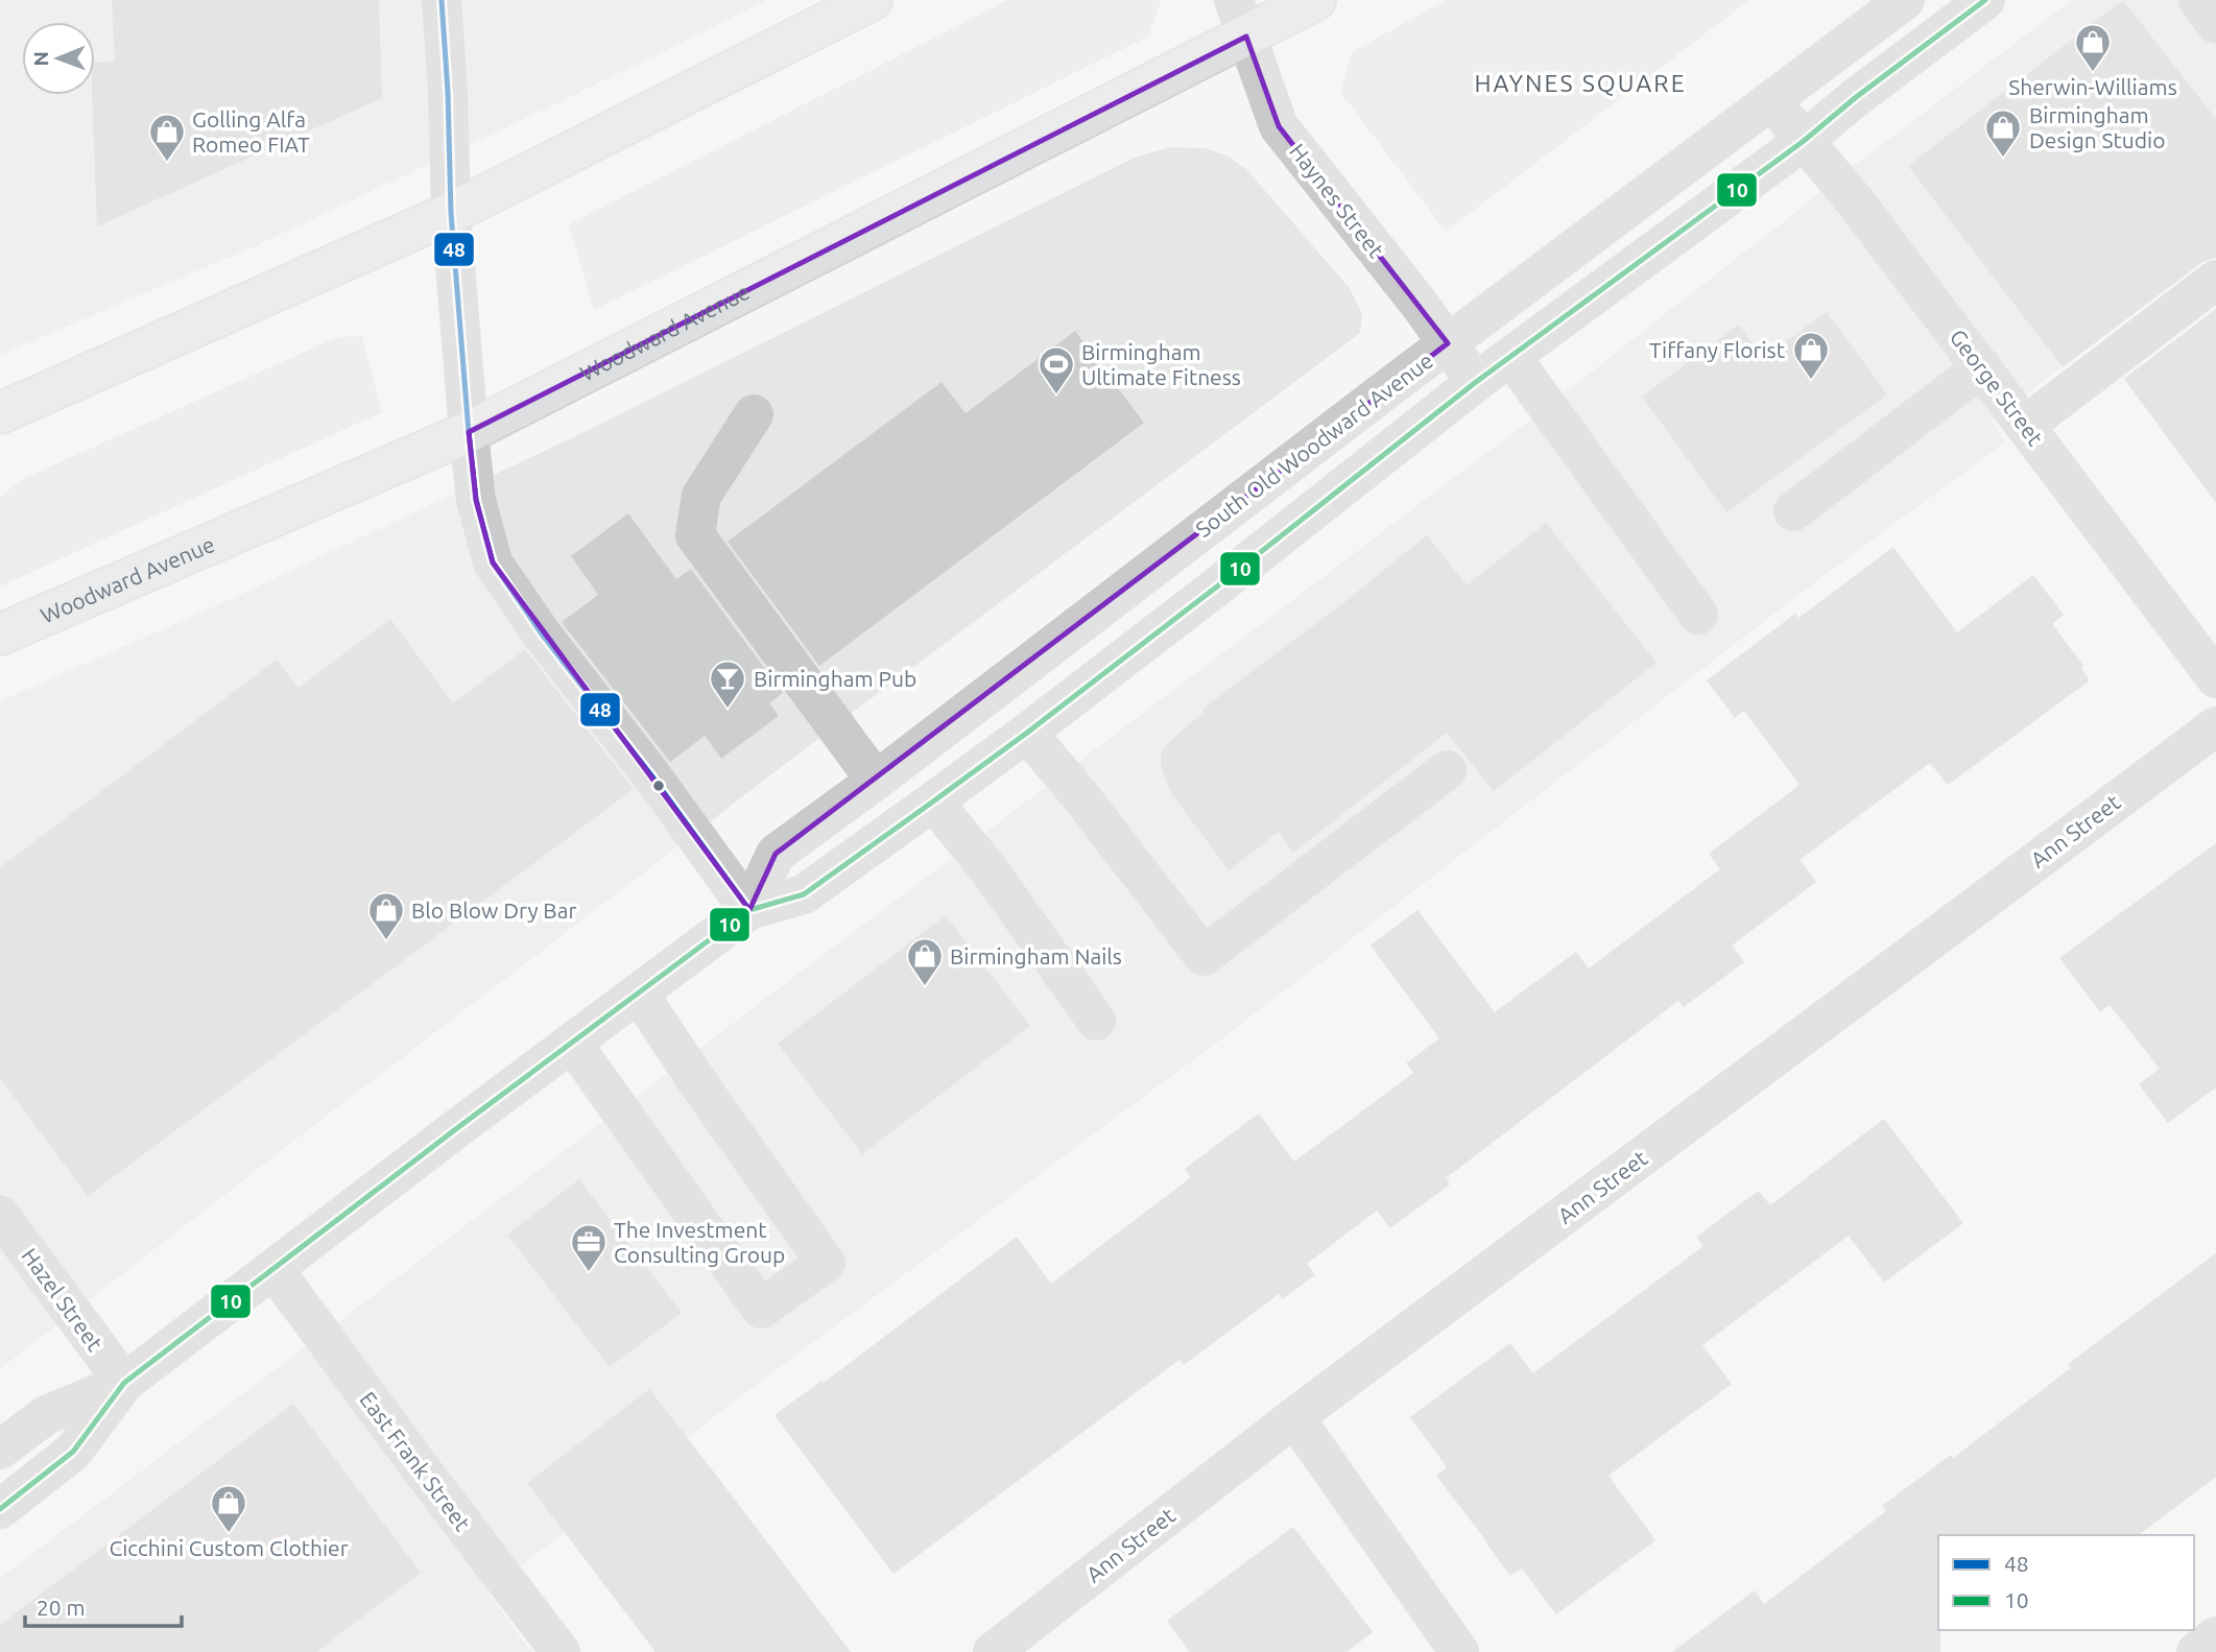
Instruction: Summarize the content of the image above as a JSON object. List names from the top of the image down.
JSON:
{
  "streets": {
    "main road": ["Woodward Avenue"],
    "street": [
      "Haynes Street",
      "George Street",
      "South Old Woodward Avenue",
      "Ann Street",
      "Hazel Street",
      "East Frank Street"
    ]
  },
  "crossings": [
    ["Haynes Street", "Woodward Avenue"],
    ["Haynes Street", "South Old Woodward Avenue"],
    ["George Street", "South Old Woodward Avenue"],
    ["South Old Woodward Avenue", "Hazel Street"],
    ["South Old Woodward Avenue", "East Frank Street"]
  ],
  "districts": ["HAYNES SQUARE"],
  "places": {
    "shop": [
      "Sherwin-Williams",
      "Birmingham Design Studio",
      "Golling Alfa Romeo FIAT",
      "Tiffany Florist",
      "Blo Blow Dry Bar",
      "Birmingham Nails",
      "Cicchini Custom Clothier"
    ],
    "sports": ["Birmingham Ultimate Fitness"],
    "bar": ["Birmingham Pub"],
    "office": ["The Investment Consulting Group"]
  },
  "lines": ["transit line 48", "transit line 10"],
  "legend": ["48", "10"],
  "scale_bar": "20 m",
  "north": "left"
}
